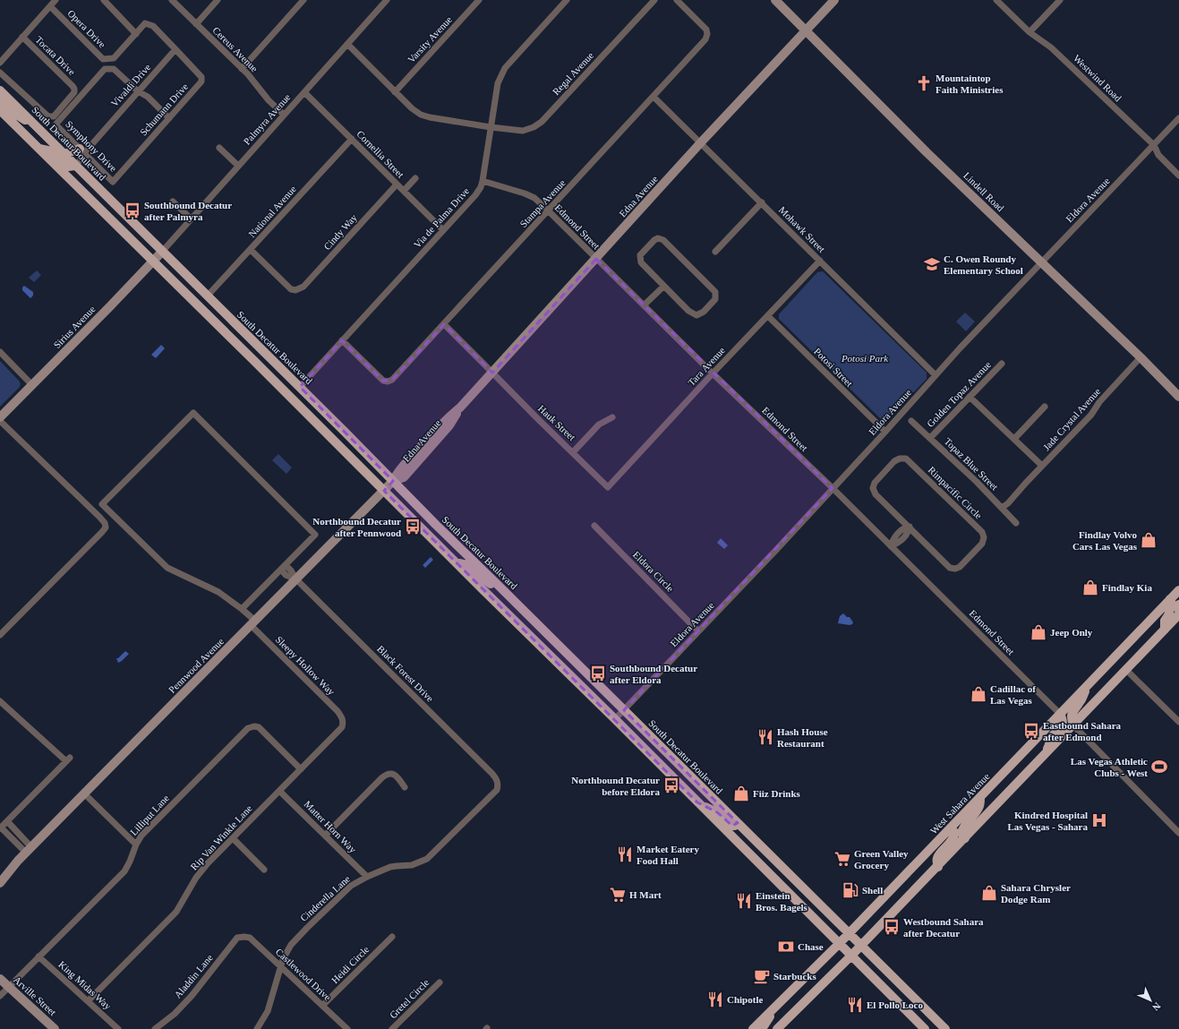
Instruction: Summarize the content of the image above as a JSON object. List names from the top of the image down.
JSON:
{
  "streets": {
    "main road": ["South Decatur Boulevard", "West Sahara Avenue"],
    "street": [
      "Opera Drive",
      "Varsity Avenue",
      "Cereus Avenue",
      "Tocata Drive",
      "Regal Avenue",
      "Westwind Road",
      "Vivaldi Drive",
      "Schumann Drive",
      "Palmyra Avenue",
      "Symphony Drive",
      "Cornellia Street",
      "Lindell Road",
      "Edna Avenue",
      "Eldora Avenue",
      "Stampa Avenue",
      "National Avenue",
      "Via de Palma Drive",
      "Edmond Street",
      "Mohawk Street",
      "Cindy Way",
      "Sirius Avenue",
      "Tara Avenue",
      "Potosi Street",
      "Golden Topaz Avenue",
      "Jade Crystal Avenue",
      "Hauk Street",
      "Topaz Blue Street",
      "Rimpacific Circle",
      "Eldora Circle",
      "Pennwood Avenue",
      "Sleepy Hollow Way",
      "Black Forest Drive",
      "Lilliput Lane",
      "Matter Horn Way",
      "Rip Van Winkle Lane",
      "Cinderella Lane",
      "Heidi Circle",
      "Castlewood Drive",
      "Aladdin Lane",
      "King Midas Way",
      "Arville Street",
      "Gretel Circle"
    ]
  },
  "crossings": [
    ["Cereus Avenue", "Palmyra Avenue"],
    ["Regal Avenue", "Via de Palma Drive"],
    ["Westwind Road", "Eldora Avenue"],
    ["Vivaldi Drive", "Schumann Drive"],
    ["Vivaldi Drive", "South Decatur Boulevard"],
    ["Vivaldi Drive", "Symphony Drive"],
    ["Schumann Drive", "Symphony Drive"],
    ["Palmyra Avenue", "South Decatur Boulevard"],
    ["Palmyra Avenue", "Cornellia Street"],
    ["Palmyra Avenue", "Sirius Avenue"],
    ["South Decatur Boulevard", "Edna Avenue"],
    ["South Decatur Boulevard", "Eldora Avenue"],
    ["South Decatur Boulevard", "National Avenue"],
    ["South Decatur Boulevard", "Via de Palma Drive"],
    ["South Decatur Boulevard", "Sirius Avenue"],
    ["South Decatur Boulevard", "Pennwood Avenue"],
    ["South Decatur Boulevard", "West Sahara Avenue"],
    ["Cornellia Street", "National Avenue"],
    ["Cornellia Street", "Via de Palma Drive"],
    ["Cornellia Street", "Cindy Way"],
    ["Lindell Road", "Edna Avenue"],
    ["Lindell Road", "Eldora Avenue"],
    ["Lindell Road", "Jade Crystal Avenue"],
    ["Edna Avenue", "Edmond Street"],
    ["Edna Avenue", "Mohawk Street"],
    ["Edna Avenue", "Hauk Street"],
    ["Edna Avenue", "Pennwood Avenue"],
    ["Eldora Avenue", "Edmond Street"],
    ["Eldora Avenue", "Mohawk Street"],
    ["Eldora Avenue", "Potosi Street"],
    ["Eldora Avenue", "Eldora Circle"],
    ["Stampa Avenue", "Via de Palma Drive"],
    ["Stampa Avenue", "Edmond Street"],
    ["Stampa Avenue", "Mohawk Street"],
    ["Stampa Avenue", "Hauk Street"],
    ["National Avenue", "Cindy Way"],
    ["Via de Palma Drive", "Edmond Street"],
    ["Edmond Street", "Tara Avenue"],
    ["Edmond Street", "West Sahara Avenue"],
    ["Mohawk Street", "Tara Avenue"],
    ["Tara Avenue", "Potosi Street"],
    ["Tara Avenue", "Hauk Street"],
    ["Golden Topaz Avenue", "Topaz Blue Street"],
    ["Jade Crystal Avenue", "Topaz Blue Street"],
    ["Pennwood Avenue", "Sleepy Hollow Way"],
    ["Pennwood Avenue", "Black Forest Drive"],
    ["Sleepy Hollow Way", "Black Forest Drive"],
    ["Sleepy Hollow Way", "Rip Van Winkle Lane"],
    ["Black Forest Drive", "Cinderella Lane"],
    ["Lilliput Lane", "Rip Van Winkle Lane"],
    ["Lilliput Lane", "King Midas Way"],
    ["Lilliput Lane", "Arville Street"],
    ["Matter Horn Way", "Rip Van Winkle Lane"],
    ["Matter Horn Way", "Cinderella Lane"],
    ["Rip Van Winkle Lane", "King Midas Way"],
    ["Cinderella Lane", "Castlewood Drive"],
    ["Heidi Circle", "Castlewood Drive"],
    ["Castlewood Drive", "Aladdin Lane"]
  ],
  "parks": ["Potosi Park"],
  "places": {
    "church": ["Mountaintop Faith Ministries"],
    "bus stop": [
      "Southbound Decatur after Palmyra",
      "Northbound Decatur after Pennwood",
      "Southbound Decatur after Eldora",
      "Eastbound Sahara after Edmond",
      "Northbound Decatur before Eldora",
      "Westbound Sahara after Decatur"
    ],
    "school or university": ["C. Owen Roundy Elementary School"],
    "shop": [
      "Findlay Volvo Cars Las Vegas",
      "Findlay Kia",
      "Jeep Only",
      "Cadillac of Las Vegas",
      "Fiiz Drinks",
      "Sahara Chrysler Dodge Ram"
    ],
    "restaurant": [
      "Hash House Restaurant",
      "Market Eatery Food Hall",
      "Einstein Bros. Bagels",
      "Chipotle",
      "El Pollo Loco"
    ],
    "sports": ["Las Vegas Athletic Clubs - West"],
    "hospital": ["Kindred Hospital Las Vegas - Sahara"],
    "supermarket": ["Green Valley Grocery", "H Mart"],
    "fuel station": ["Shell"],
    "bank": ["Chase"],
    "cafe": ["Starbucks"]
  },
  "north": "bottom right"
}
